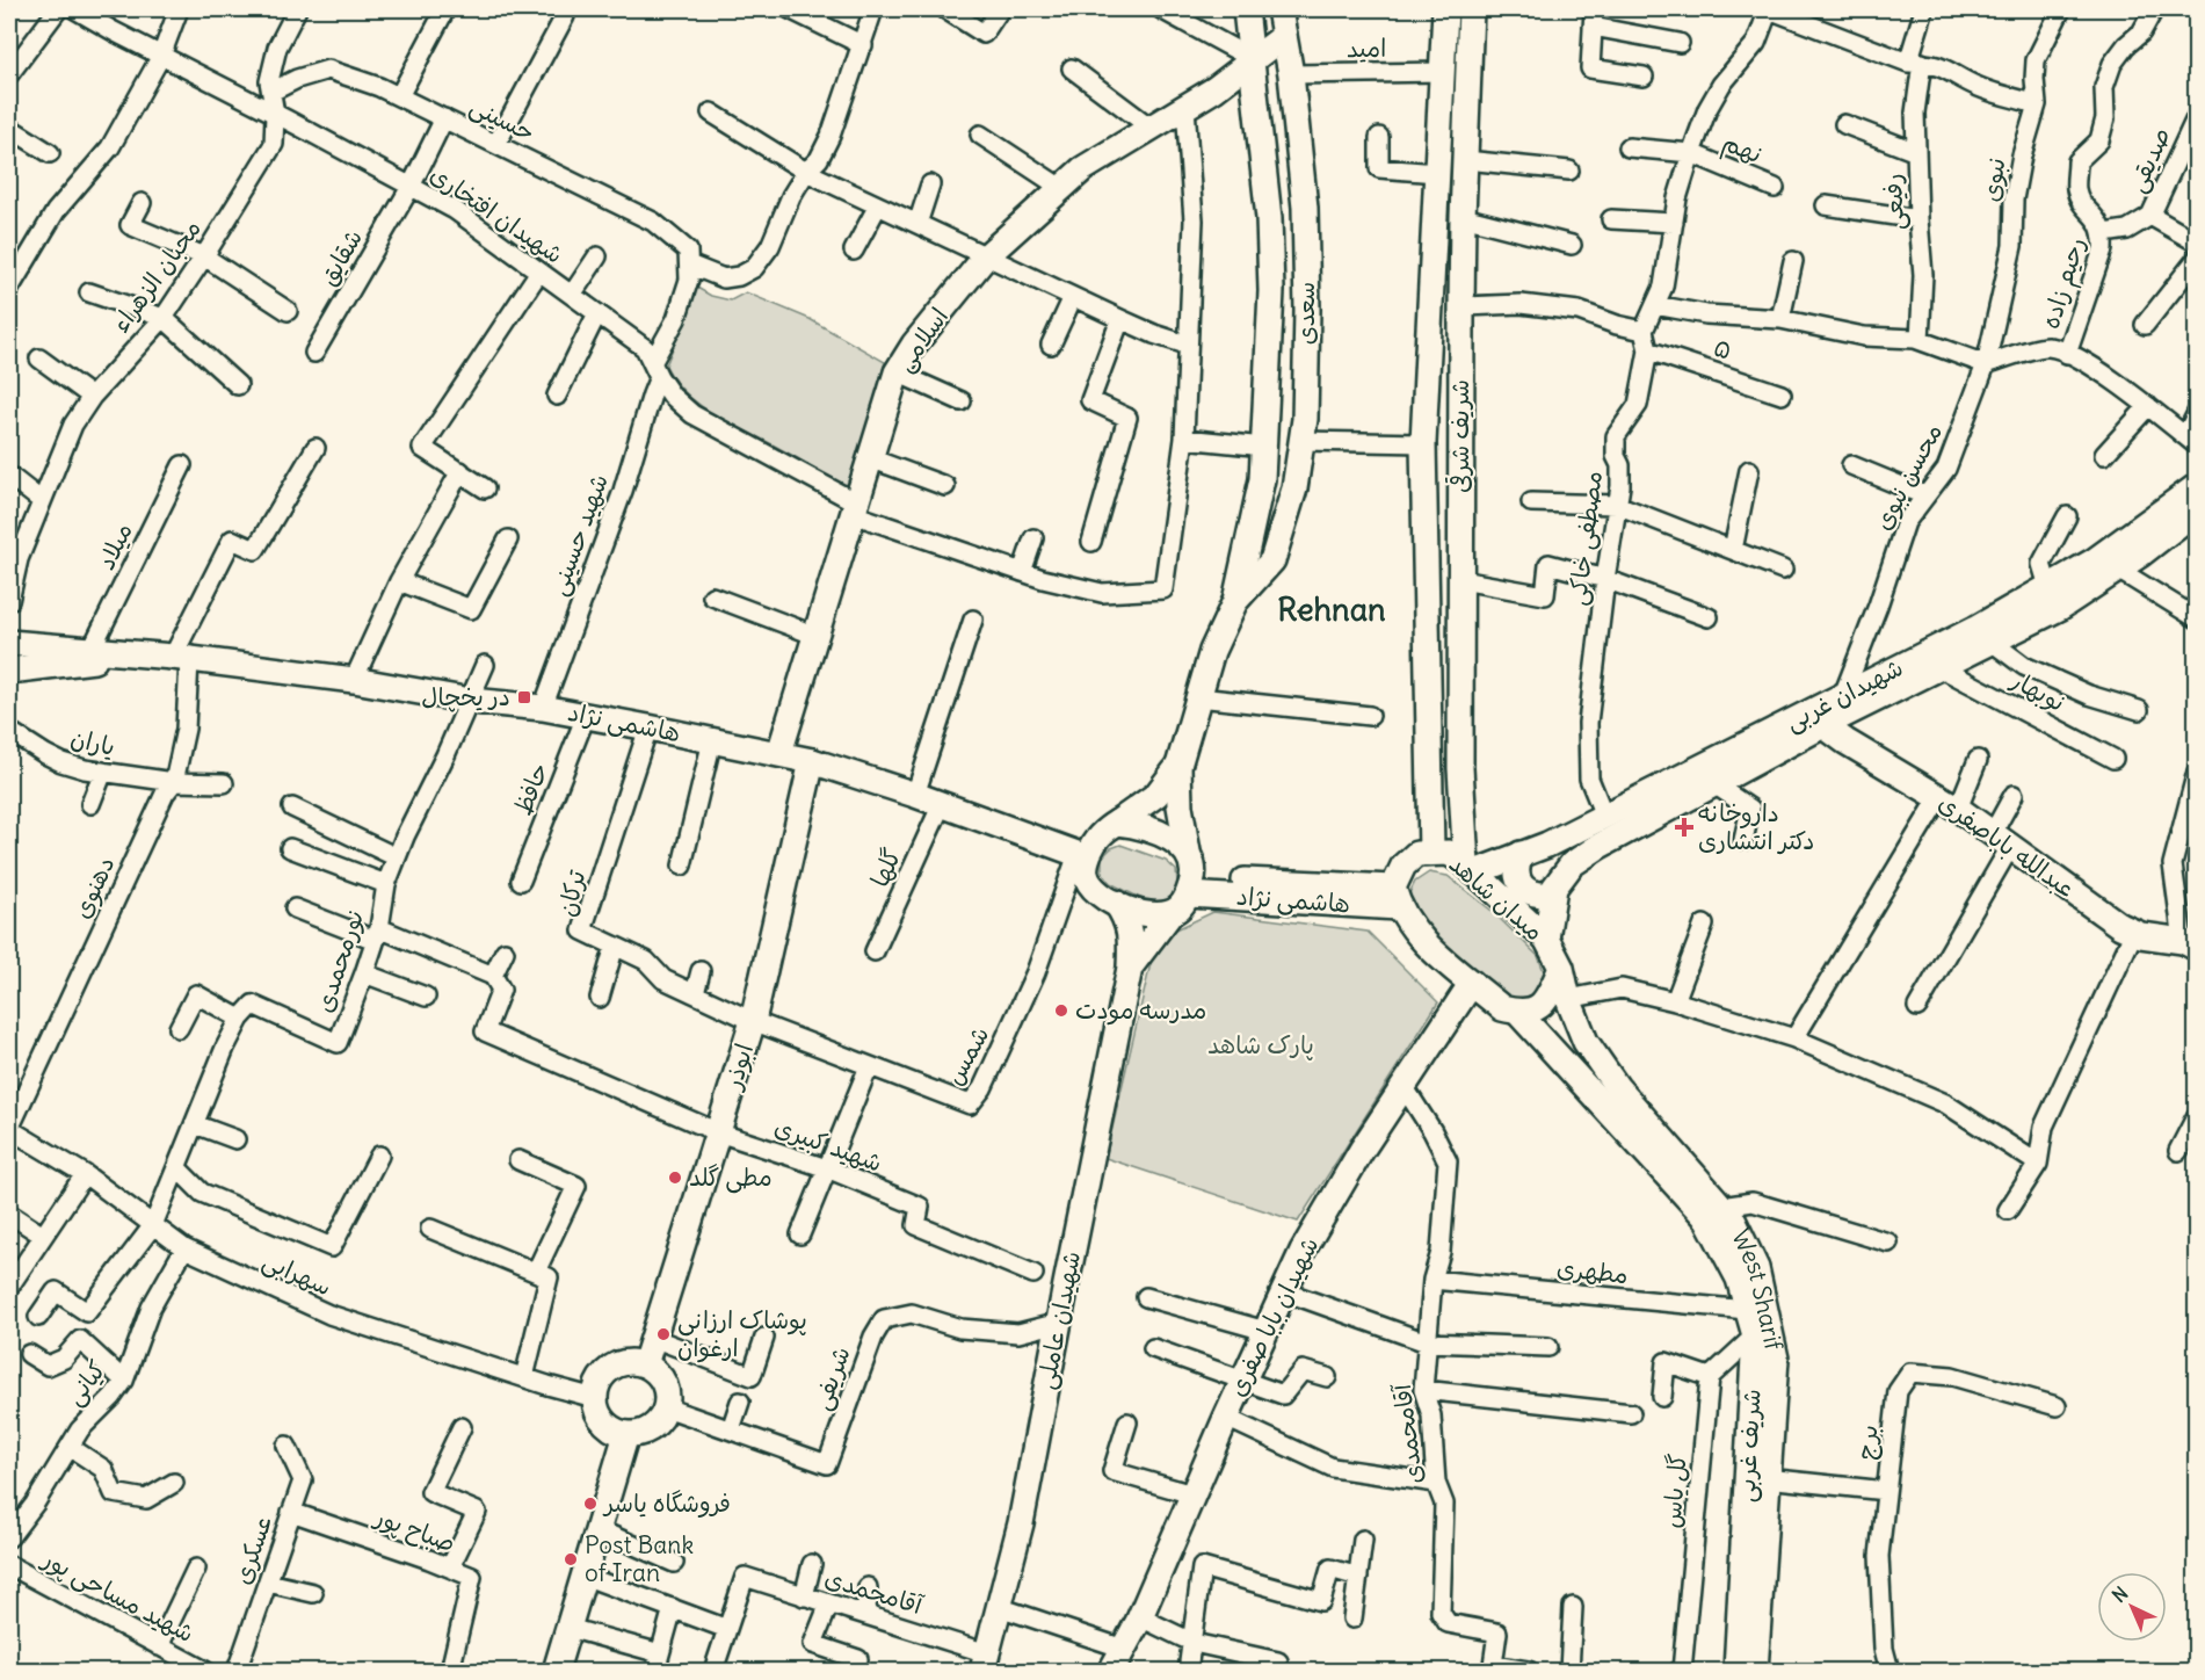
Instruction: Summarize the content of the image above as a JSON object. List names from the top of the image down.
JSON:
{
  "streets": {
    "main road": [
      "سعدی",
      "اسلامی",
      "شریف شرقی",
      "شهیدان غربی",
      "هاشمی نژاد",
      "عبدالله باباصفری",
      "میدان شاهد",
      "ابوذر",
      "West Sharif",
      "شهیدان بابا صفری",
      "شهیدان عاملی",
      "شریف غربی"
    ],
    "street": [
      "امید",
      "حسینی",
      "نهم",
      "صدیقی",
      "نبوی",
      "رفیعی",
      "شهیدان افتخاری",
      "شقایق",
      "محبان الزهراء",
      "رحیم زاده",
      "۵",
      "محسن نبوی",
      "شهید حسینی",
      "مصطفی خاکی",
      "میلاد",
      "نوبهار",
      "یاران",
      "حافظ",
      "گلها",
      "دهنوی",
      "ترکان",
      "نورمحمدی",
      "شمس",
      "شهید کبیری",
      "مطهری",
      "سهرابی",
      "شریفی",
      "کیانی",
      "آقامحمدی",
      "برج",
      "گل یاس",
      "صباح پور",
      "عسکری",
      "شهید مساحی پور"
    ]
  },
  "crossings": [
    ["امید", "سعدی"],
    ["امید", "شریف شرقی"],
    ["حسینی", "شقایق"],
    ["حسینی", "محبان الزهراء"],
    ["صدیقی", "رحیم زاده"],
    ["نبوی", "محسن نبوی"],
    ["شهیدان افتخاری", "شقایق"],
    ["شهیدان افتخاری", "محبان الزهراء"],
    ["شهیدان افتخاری", "اسلامی"],
    ["شهیدان افتخاری", "شهید حسینی"],
    ["سعدی", "اسلامی"],
    ["اسلامی", "هاشمی نژاد"],
    ["۵", "مصطفی خاکی"],
    ["شریف شرقی", "شهیدان غربی"],
    ["شریف شرقی", "میدان شاهد"],
    ["محسن نبوی", "شهیدان غربی"],
    ["شهید حسینی", "هاشمی نژاد"],
    ["مصطفی خاکی", "شهیدان غربی"],
    ["میلاد", "هاشمی نژاد"],
    ["نوبهار", "شهیدان غربی"],
    ["شهیدان غربی", "عبدالله باباصفری"],
    ["شهیدان غربی", "میدان شاهد"],
    ["هاشمی نژاد", "حافظ"],
    ["هاشمی نژاد", "گلها"],
    ["هاشمی نژاد", "دهنوی"],
    ["هاشمی نژاد", "ترکان"],
    ["هاشمی نژاد", "میدان شاهد"],
    ["هاشمی نژاد", "نورمحمدی"],
    ["هاشمی نژاد", "شمس"],
    ["هاشمی نژاد", "ابوذر"],
    ["هاشمی نژاد", "شهیدان عاملی"],
    ["یاران", "دهنوی"],
    ["دهنوی", "سهرابی"],
    ["ترکان", "شمس"],
    ["ترکان", "ابوذر"],
    ["میدان شاهد", "West Sharif"],
    ["شمس", "ابوذر"],
    ["شمس", "شهیدان عاملی"],
    ["ابوذر", "شهید کبیری"],
    ["ابوذر", "سهرابی"],
    ["ابوذر", "شریفی"],
    ["مطهری", "آقامحمدی"],
    ["مطهری", "شریف غربی"],
    ["سهرابی", "شریفی"],
    ["سهرابی", "کیانی"],
    ["شهیدان بابا صفری", "آقامحمدی"],
    ["شهیدان عاملی", "شریفی"],
    ["شهیدان عاملی", "آقامحمدی"],
    ["صباح پور", "عسکری"]
  ],
  "districts": ["Rehnan"],
  "parks": ["پارک شاهد"],
  "places": {
    "transit": ["در یخچال"],
    "health": ["داروخانه دکتر انتشاری"],
    "other": [
      "مدرسه مودت",
      "مطی گلد",
      "پوشاک ارزانی ارغوان",
      "فروشگاه یاسر",
      "Post Bank of Iran"
    ]
  },
  "north": "top left"
}
